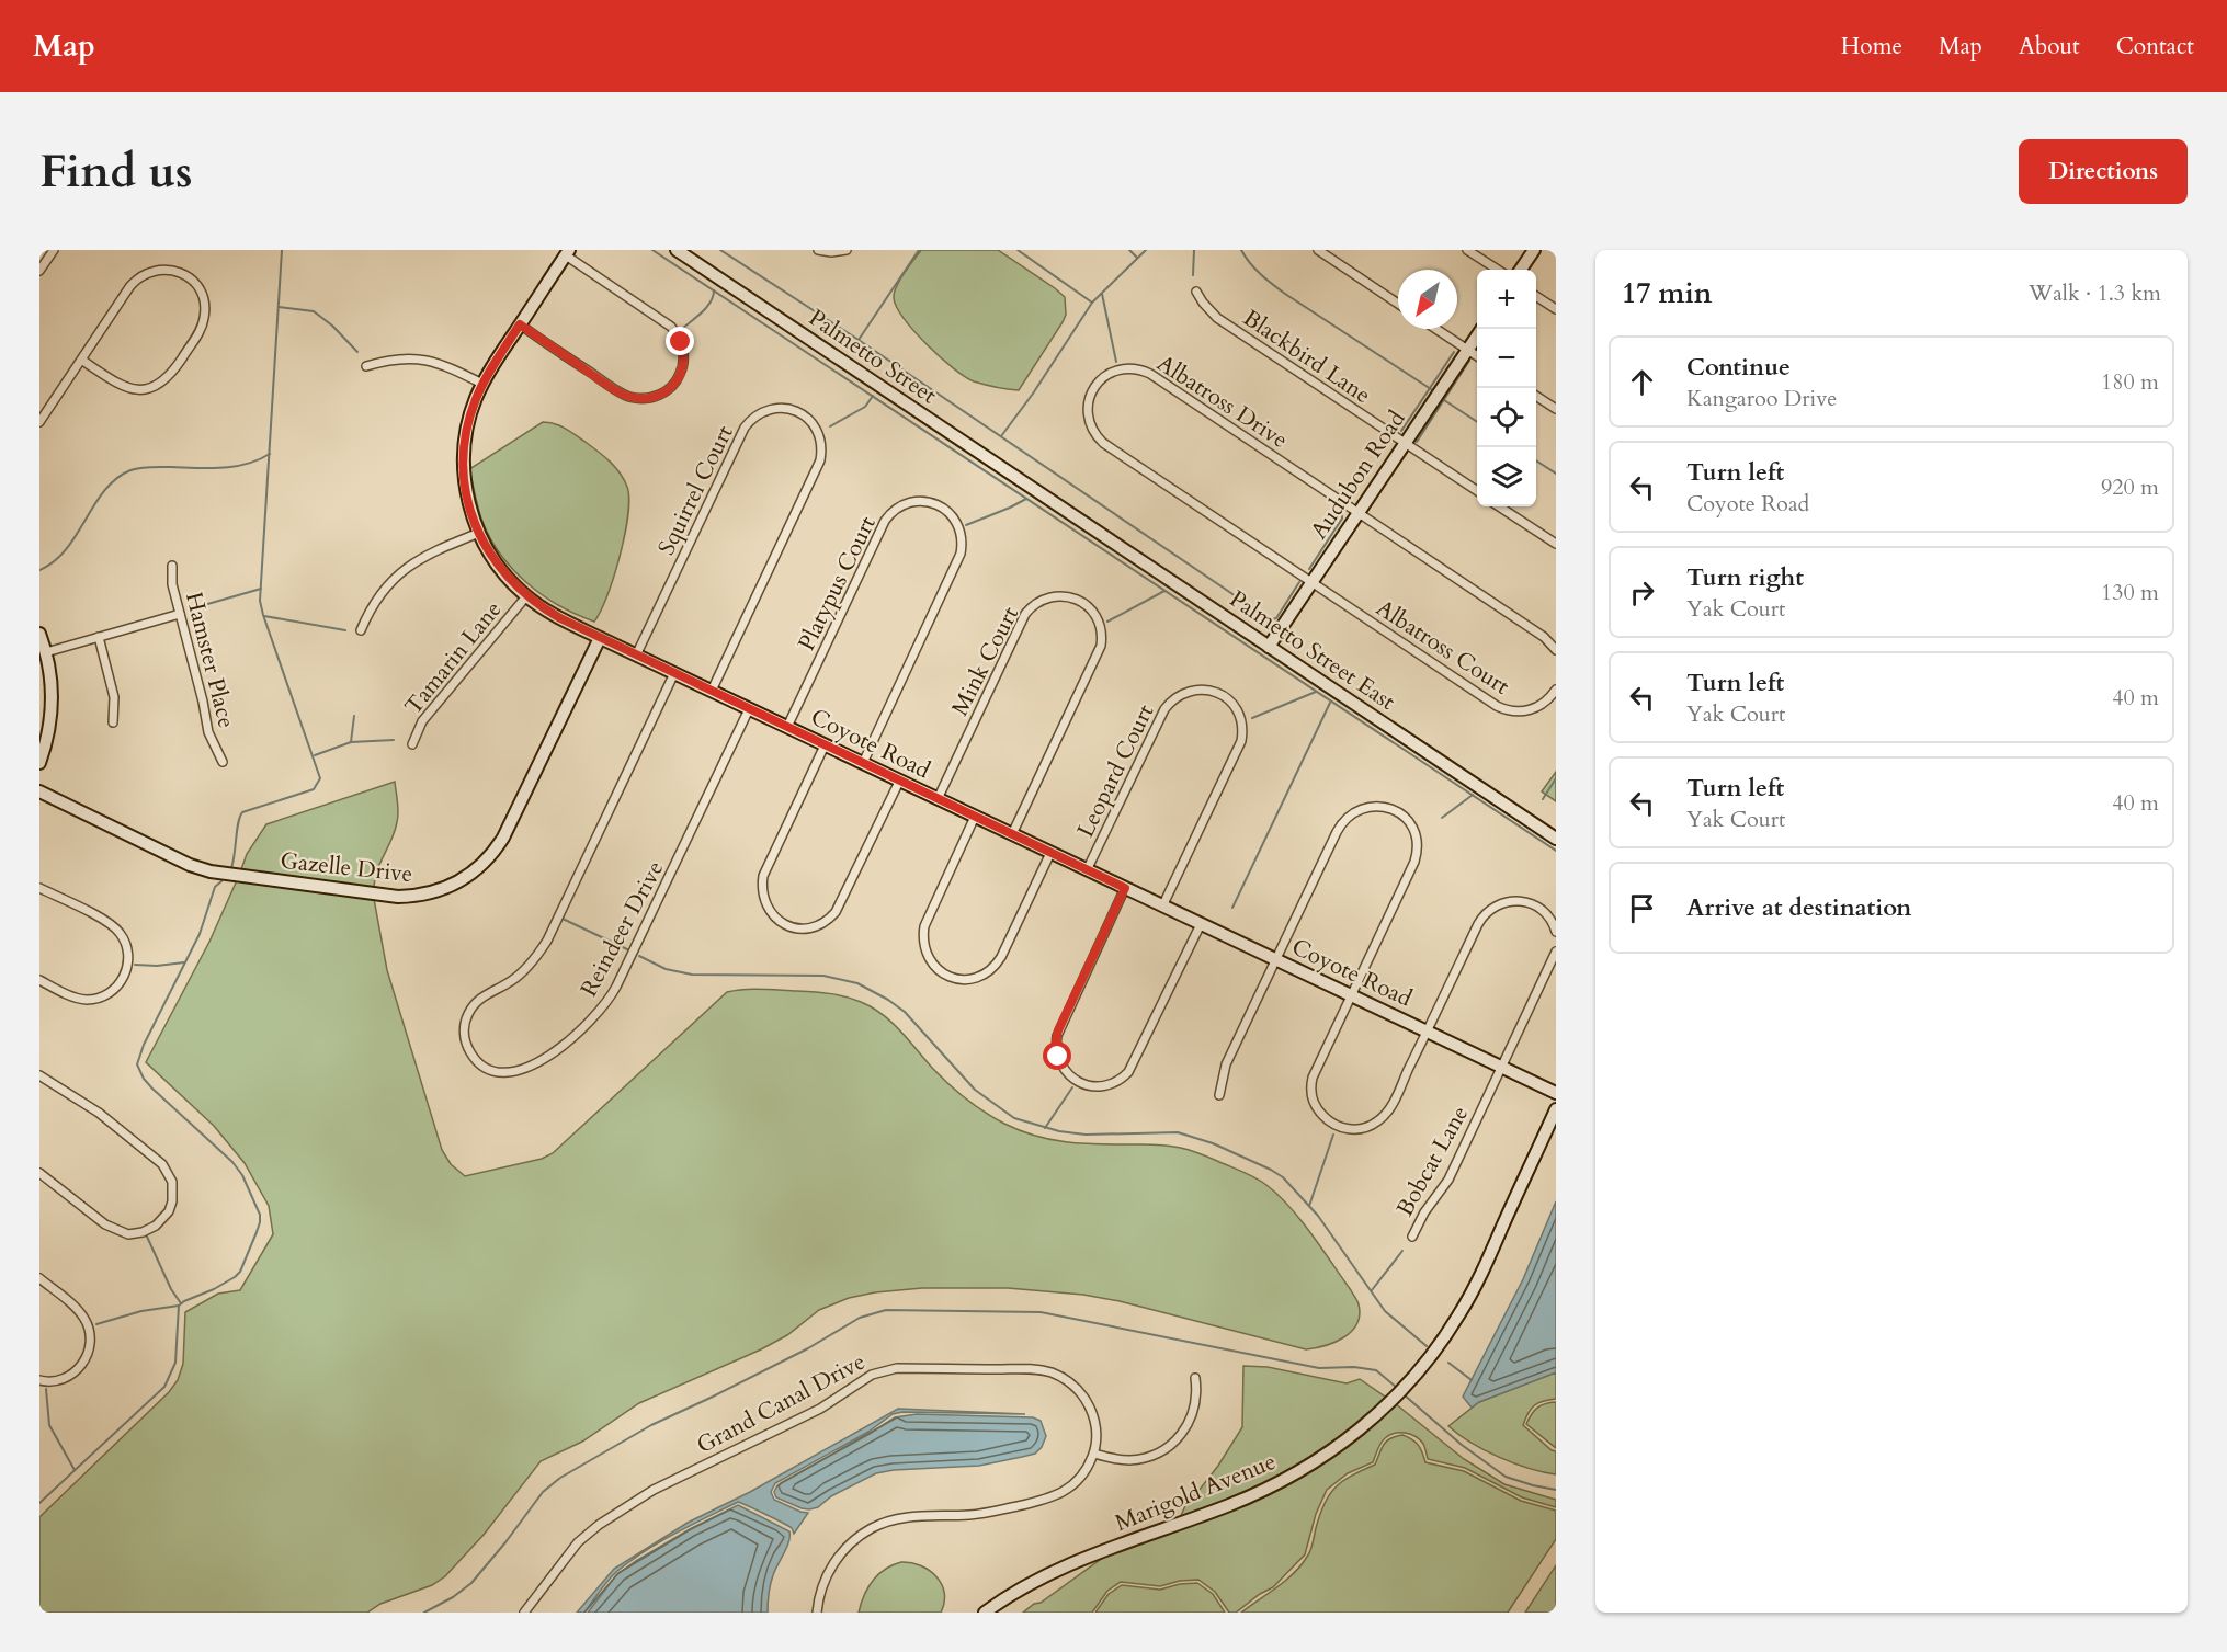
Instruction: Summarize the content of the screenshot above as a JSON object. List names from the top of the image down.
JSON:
{
  "streets": {
    "street": [
      "Palmetto Street",
      "Blackbird Lane",
      "Albatross Drive",
      "Audubon Road",
      "Squirrel Court",
      "Platypus Court",
      "Albatross Court",
      "Palmetto Street East",
      "Tamarin Lane",
      "Hamster Place",
      "Mink Court",
      "Coyote Road",
      "Leopard Court",
      "Gazelle Drive",
      "Reindeer Drive",
      "Bobcat Lane",
      "Grand Canal Drive",
      "Marigold Avenue"
    ]
  },
  "crossings": [
    ["Palmetto Street", "Palmetto Street East"],
    ["Blackbird Lane", "Audubon Road"],
    ["Albatross Drive", "Audubon Road"],
    ["Albatross Drive", "Albatross Court"],
    ["Audubon Road", "Albatross Court"],
    ["Audubon Road", "Palmetto Street East"],
    ["Squirrel Court", "Coyote Road"],
    ["Platypus Court", "Coyote Road"],
    ["Tamarin Lane", "Coyote Road"],
    ["Mink Court", "Coyote Road"],
    ["Coyote Road", "Leopard Court"],
    ["Coyote Road", "Gazelle Drive"],
    ["Coyote Road", "Reindeer Drive"],
    ["Coyote Road", "Bobcat Lane"]
  ],
  "north": "bottom left",
  "page": {
    "header": "Map",
    "nav": [
      "Home",
      "Map",
      "About",
      "Contact"
    ],
    "buttons": "Directions",
    "title": "Find us",
    "heading": ["17 min", "Walk · 1.3 km"],
    "map_buttons": ["+", "−"],
    "list": [
      ["Continue", "Kangaroo Drive", "180 m"],
      ["Turn left", "Coyote Road", "920 m"],
      ["Turn right", "Yak Court", "130 m"],
      ["Turn left", "Yak Court", "40 m"],
      ["Turn left", "Yak Court", "40 m"],
      "Arrive at destination"
    ]
  }
}
